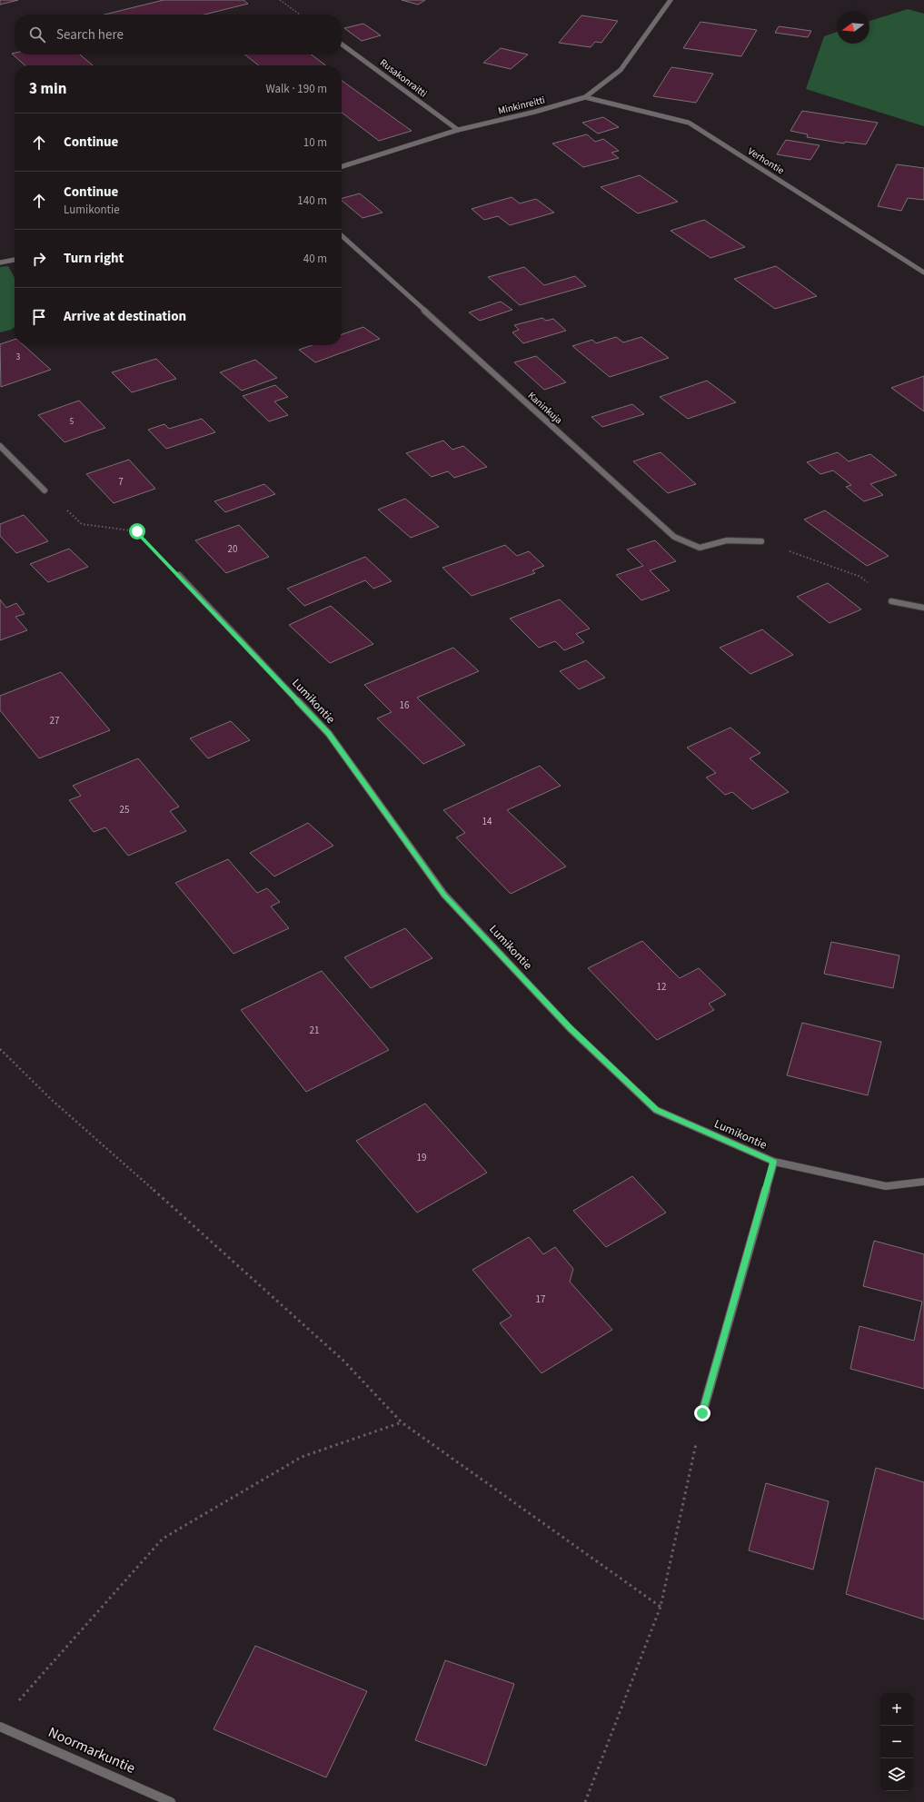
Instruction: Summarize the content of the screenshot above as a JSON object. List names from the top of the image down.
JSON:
{
  "streets": {
    "street": [
      "Rusakonraitti",
      "Minkinreitti",
      "Verhontie",
      "Kaninkuja",
      "Lumikontie",
      "Noormarkuntie"
    ]
  },
  "crossings": [
    ["Rusakonraitti", "Minkinreitti"],
    ["Minkinreitti", "Verhontie"]
  ],
  "house_numbers": [
    "3",
    "5",
    "7",
    "20",
    "16",
    "27",
    "25",
    "14",
    "12",
    "21",
    "19",
    "17"
  ],
  "north": "left",
  "page": {
    "search": "Search here",
    "heading": ["3 min", "Walk · 190 m"],
    "list": [
      ["Continue", "10 m"],
      ["Continue", "Lumikontie", "140 m"],
      ["Turn right", "40 m"],
      "Arrive at destination"
    ],
    "map_buttons": ["+", "−"]
  }
}
